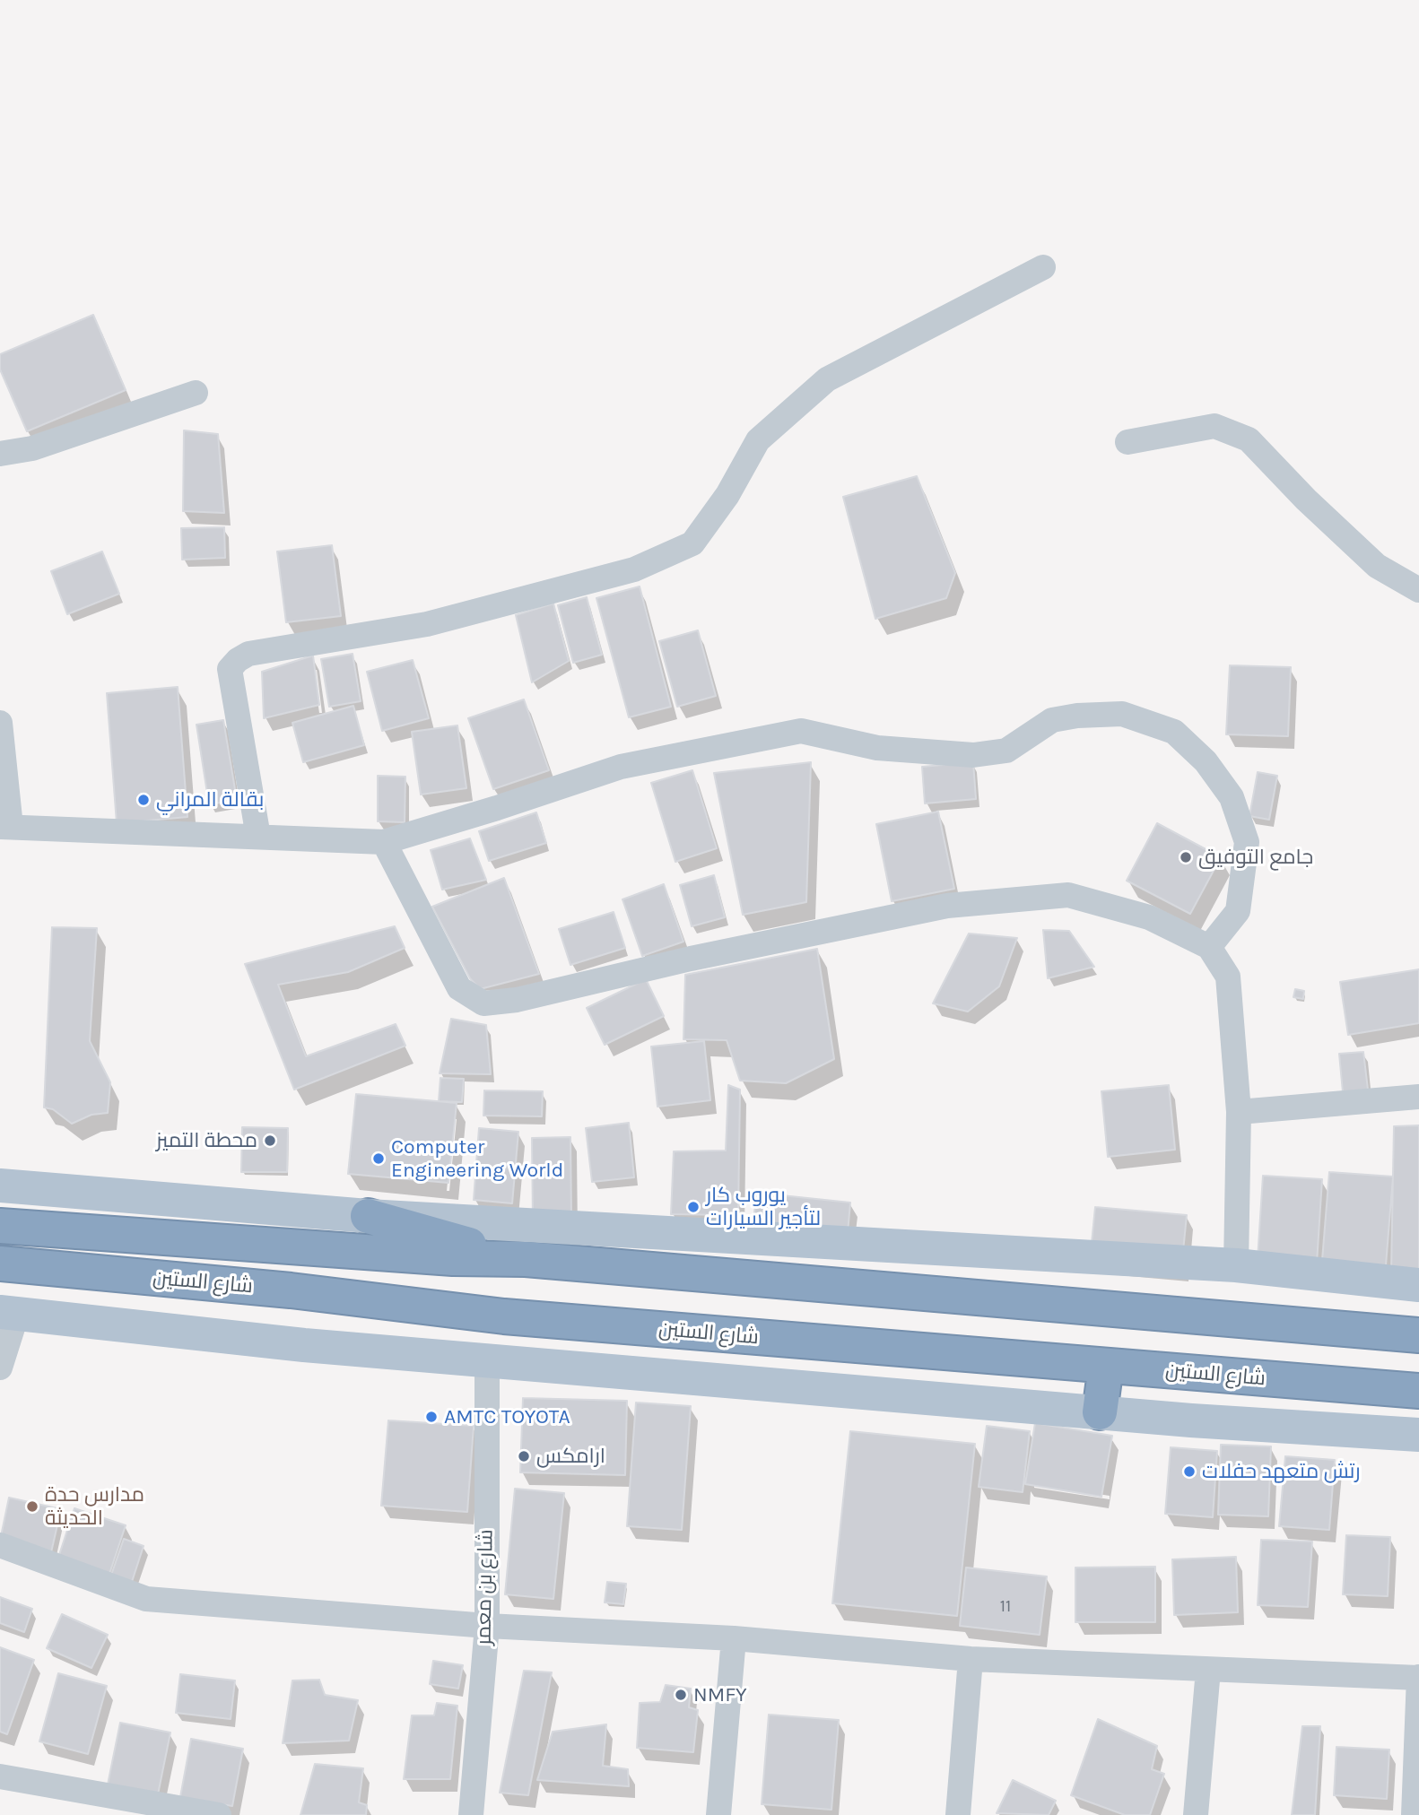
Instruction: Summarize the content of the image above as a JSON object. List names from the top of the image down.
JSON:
{
  "streets": {
    "highway": ["شارع الستين"],
    "street": ["شارع بن معمر"]
  },
  "places": [
    "بقالة المراني",
    "جامع التوفيق",
    "محطة التميز",
    "Computer Engineering World",
    "يوروب كار لتأجير السيارات",
    "AMTC TOYOTA",
    "ارامكس",
    "رتش متعهد حفلات",
    "مدارس حدة الحديثة",
    "NMFY"
  ],
  "house_numbers": ["11"]
}
